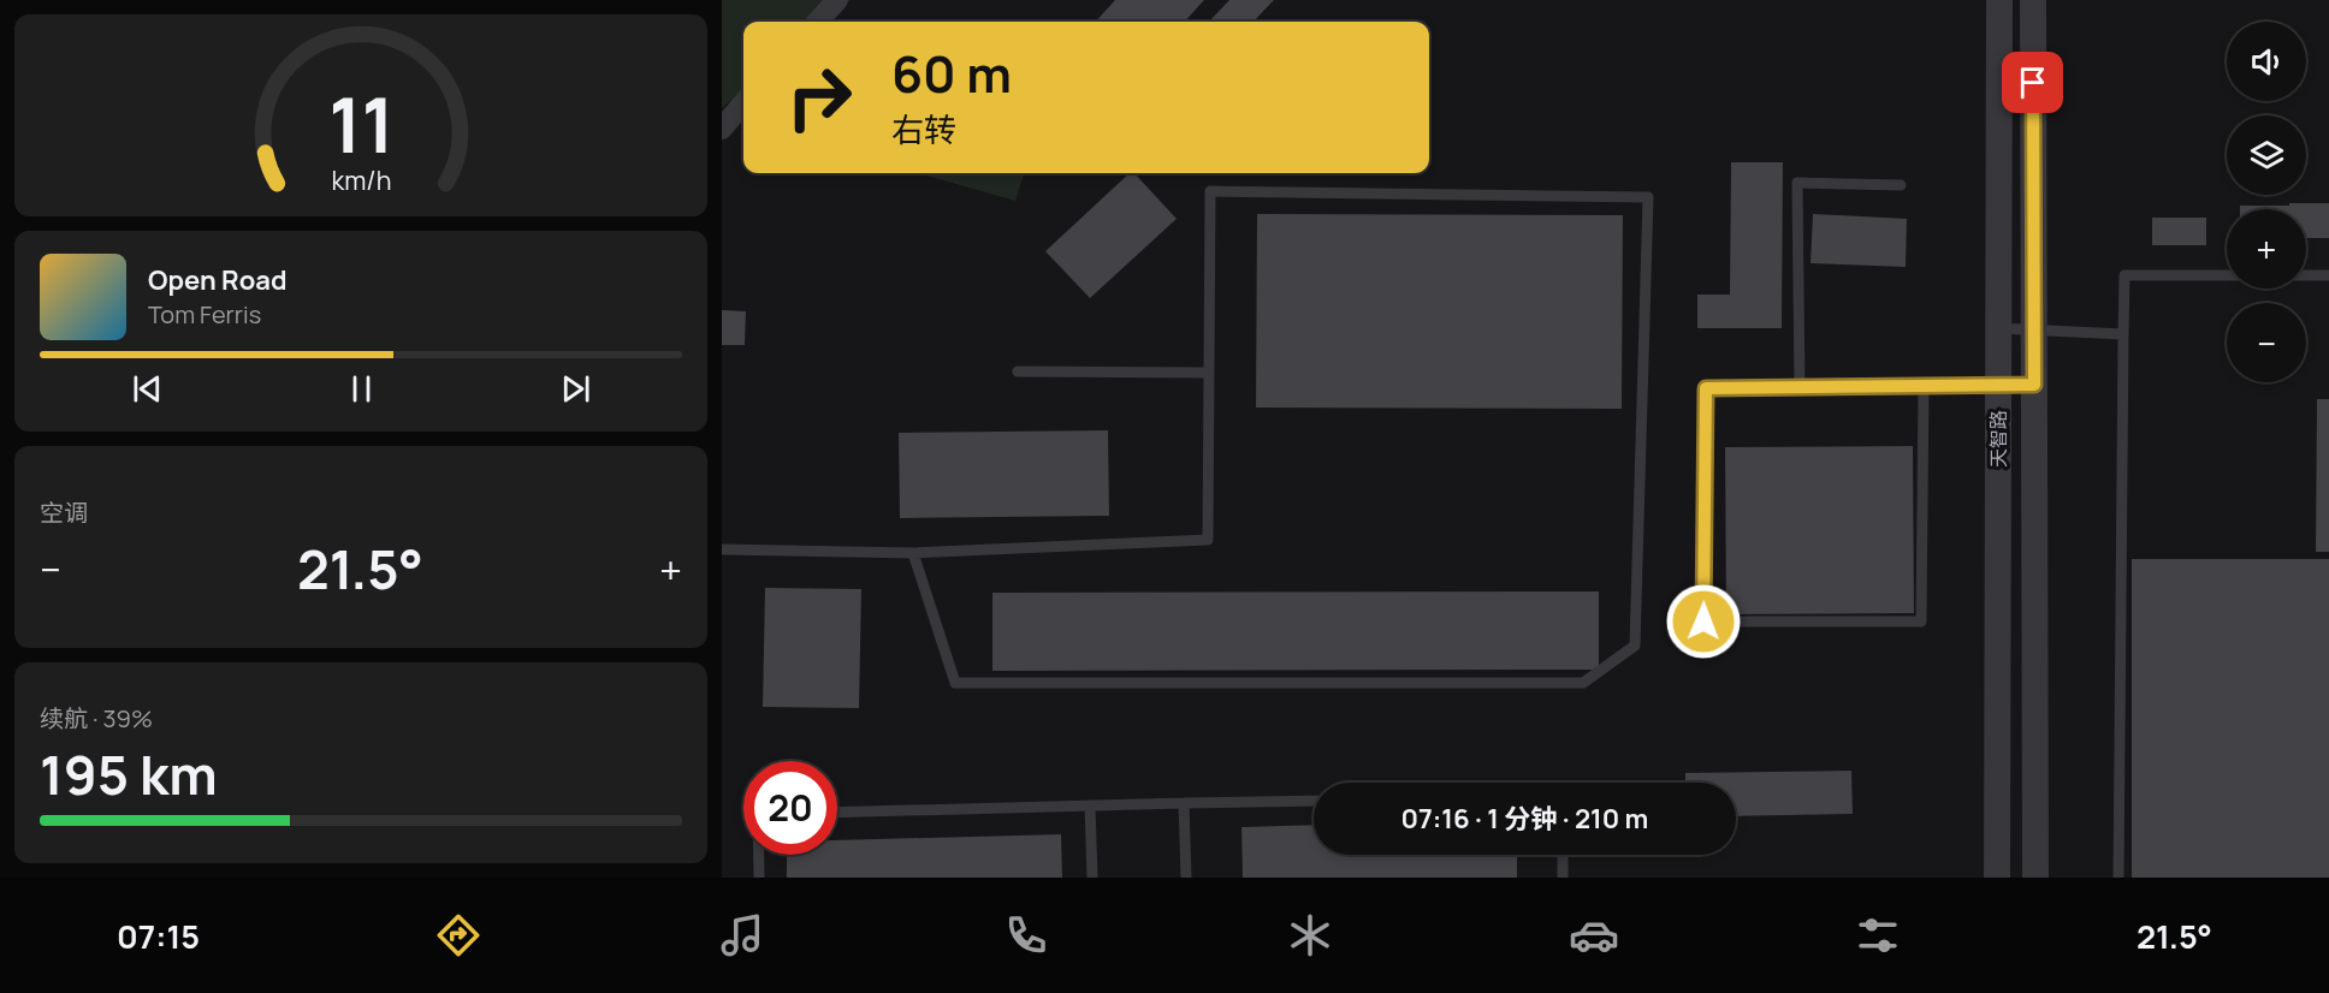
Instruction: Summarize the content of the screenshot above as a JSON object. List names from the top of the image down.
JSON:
{
  "streets": {
    "street": ["天智路"]
  },
  "page": {
    "map_buttons": ["+", "−"],
    "turn": ["60 m", "右转"],
    "song": ["Open Road", "Tom Ferris"],
    "tile": [
      "空调",
      ["续航 · 39%", "195 km"]
    ],
    "heat": ["−", "21.5°", "+"],
    "limit": "20",
    "trip": "07:16 · 1 分钟 · 210 m",
    "tabs": ["07:15", "21.5°"],
    "gauge": ["11", "km/h"]
  }
}
